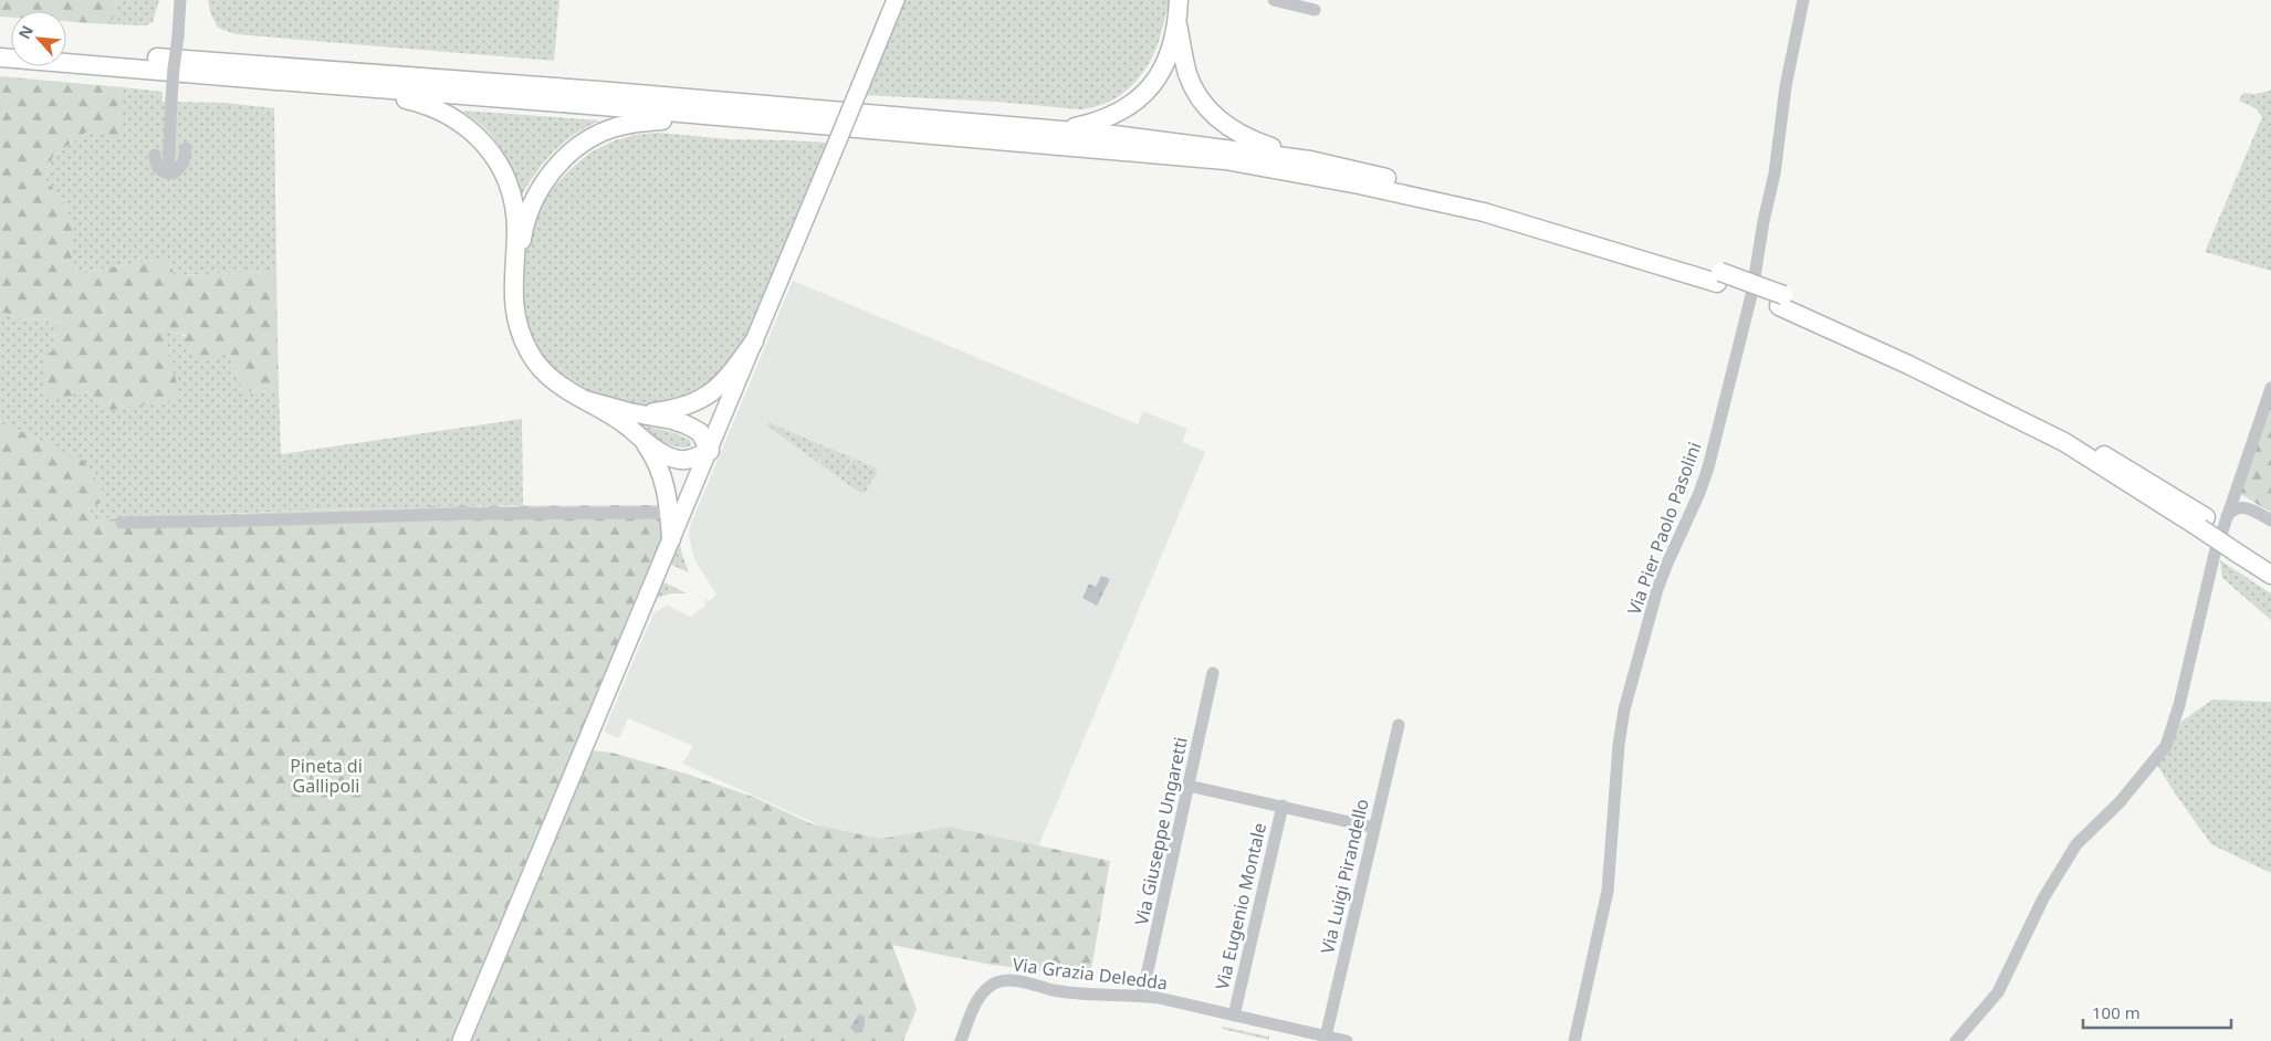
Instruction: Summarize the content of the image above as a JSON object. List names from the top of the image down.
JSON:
{
  "streets": {
    "street": [
      "Via Pier Paolo Pasolini",
      "Via Giuseppe Ungaretti",
      "Via Luigi Pirandello",
      "Via Eugenio Montale",
      "Via Grazia Deledda"
    ]
  },
  "crossings": [
    ["Via Giuseppe Ungaretti", "Via Grazia Deledda"],
    ["Via Luigi Pirandello", "Via Grazia Deledda"],
    ["Via Eugenio Montale", "Via Grazia Deledda"]
  ],
  "parks": ["Pineta di Gallipoli"],
  "scale_bar": "100 m",
  "north": "top left"
}
